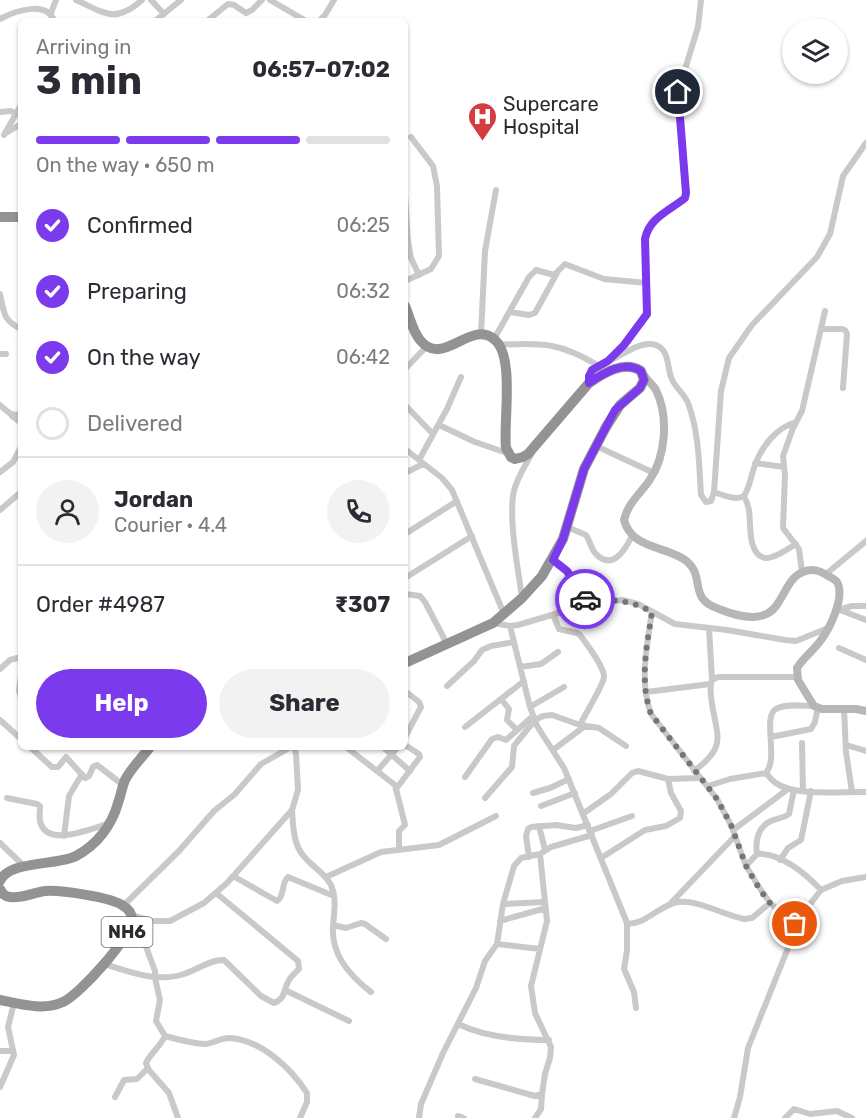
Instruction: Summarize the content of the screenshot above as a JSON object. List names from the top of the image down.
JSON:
{
  "streets": {
    "highway": ["NH6"]
  },
  "places": {
    "hospital": ["Supercare Hospital"]
  },
  "page": {
    "heading": ["3 min", "Arriving in", "06:57–07:02"],
    "panel": [
      "Jordan",
      "Courier · 4.4",
      "Order #4987",
      "₹307"
    ],
    "bar": "On the way · 650 m",
    "list": [
      ["Confirmed", "06:25"],
      ["Preparing", "06:32"],
      ["On the way", "06:42"],
      "Delivered"
    ],
    "buttons": ["Help", "Share"]
  }
}
